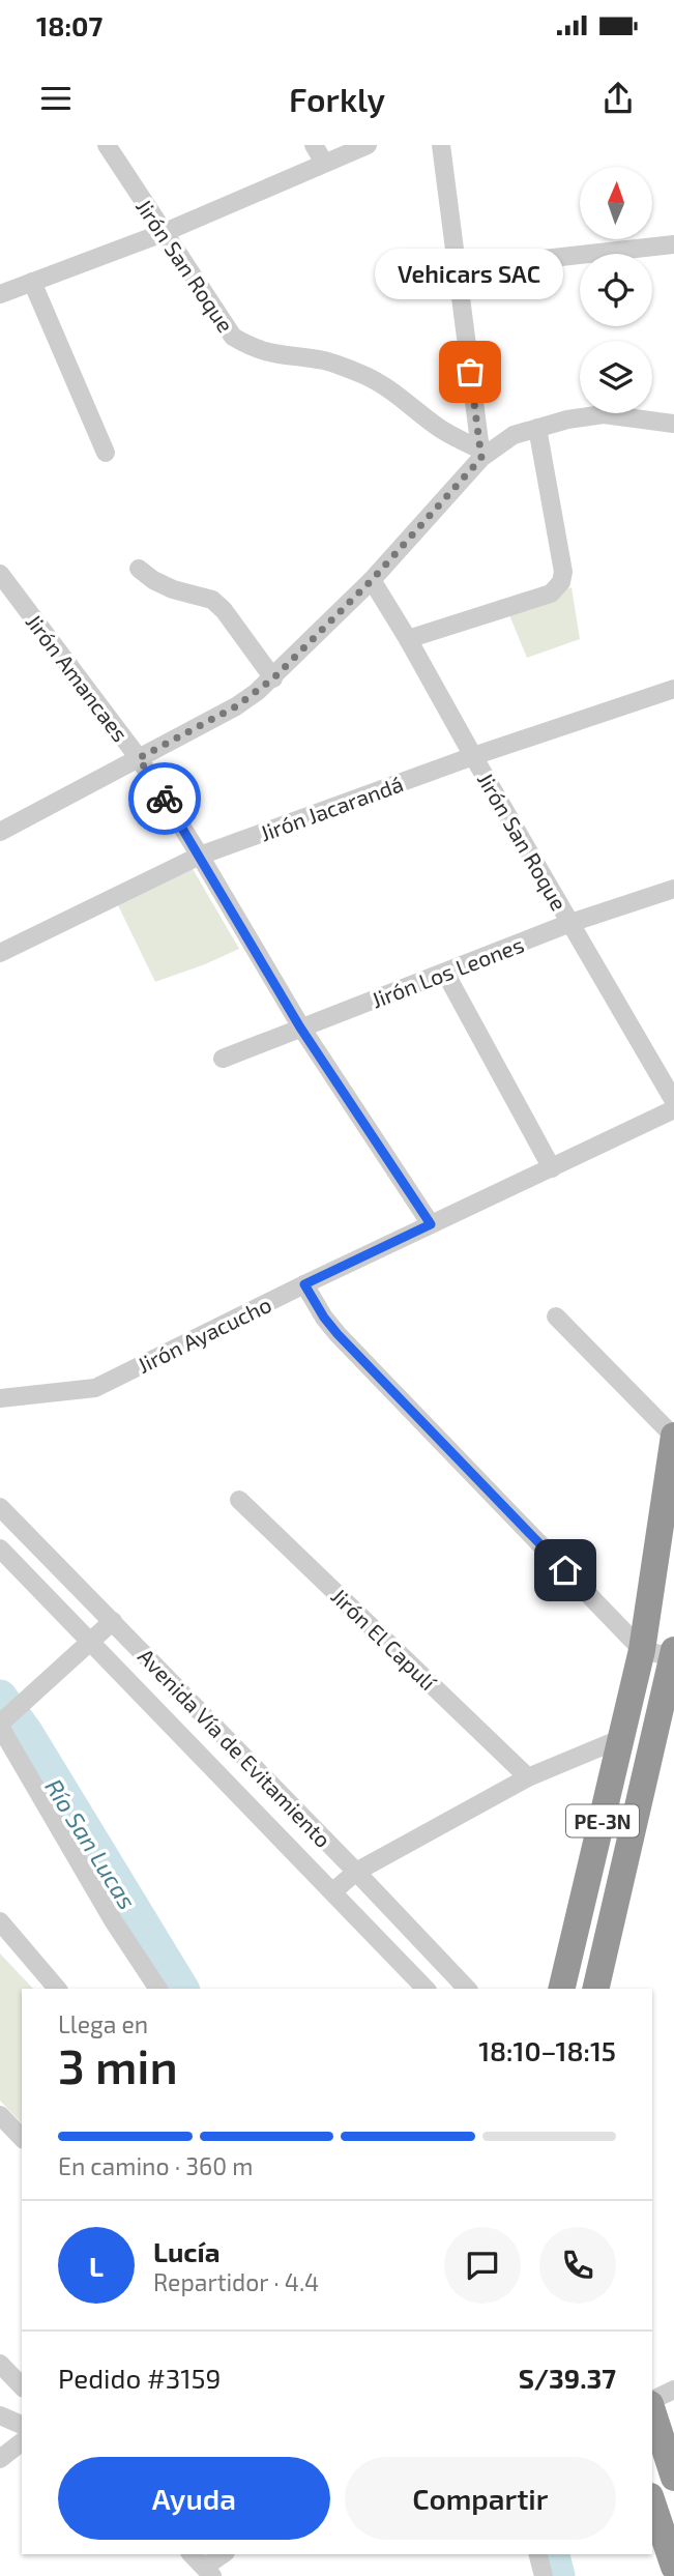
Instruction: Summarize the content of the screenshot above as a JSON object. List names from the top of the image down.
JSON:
{
  "streets": {
    "highway": ["PE-3N"],
    "street": [
      "Jirón San Roque",
      "Jirón Amancaes",
      "Jirón Jacarandá",
      "Jirón Los Leones",
      "Jirón Ayacucho",
      "Jirón El Capulí",
      "Avenida Vía de Evitamiento"
    ]
  },
  "crossings": [
    ["Jirón San Roque", "Jirón Jacarandá"],
    ["Jirón San Roque", "Jirón Los Leones"],
    ["Jirón Amancaes", "Jirón Jacarandá"],
    ["Jirón Amancaes", "Jirón Los Leones"],
    ["Jirón Amancaes", "Jirón Ayacucho"]
  ],
  "water": ["Río San Lucas"],
  "places": ["Vehicars SAC"],
  "north": "top",
  "page": {
    "status": "18:07",
    "header": "Forkly",
    "bubble": "Vehicars SAC",
    "heading": ["3 min", "Llega en", "18:10–18:15"],
    "panel": [
      "Lucía",
      "Repartidor · 4.4",
      "Pedido #3159",
      "S/39.37"
    ],
    "bar": "En camino · 360 m",
    "round": "L",
    "buttons": ["Ayuda", "Compartir"]
  }
}
